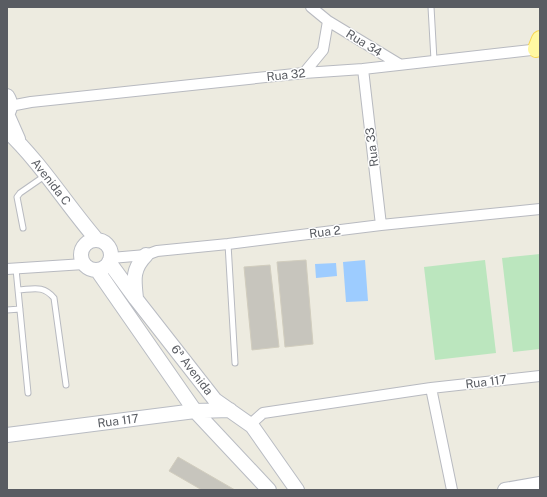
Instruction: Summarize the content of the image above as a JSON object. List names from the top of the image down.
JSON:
{
  "streets": {
    "street": [
      "Rua 34",
      "Rua 32",
      "Rua 33",
      "Avenida C",
      "Rua 2",
      "6ª Avenida",
      "Rua 117"
    ]
  },
  "crossings": [
    ["Rua 34", "Rua 32"],
    ["Rua 32", "Rua 33"],
    ["Rua 32", "Avenida C"],
    ["Rua 33", "Rua 2"],
    ["Avenida C", "Rua 2"],
    ["Avenida C", "6ª Avenida"],
    ["Rua 2", "6ª Avenida"],
    ["6ª Avenida", "Rua 117"]
  ]
}
